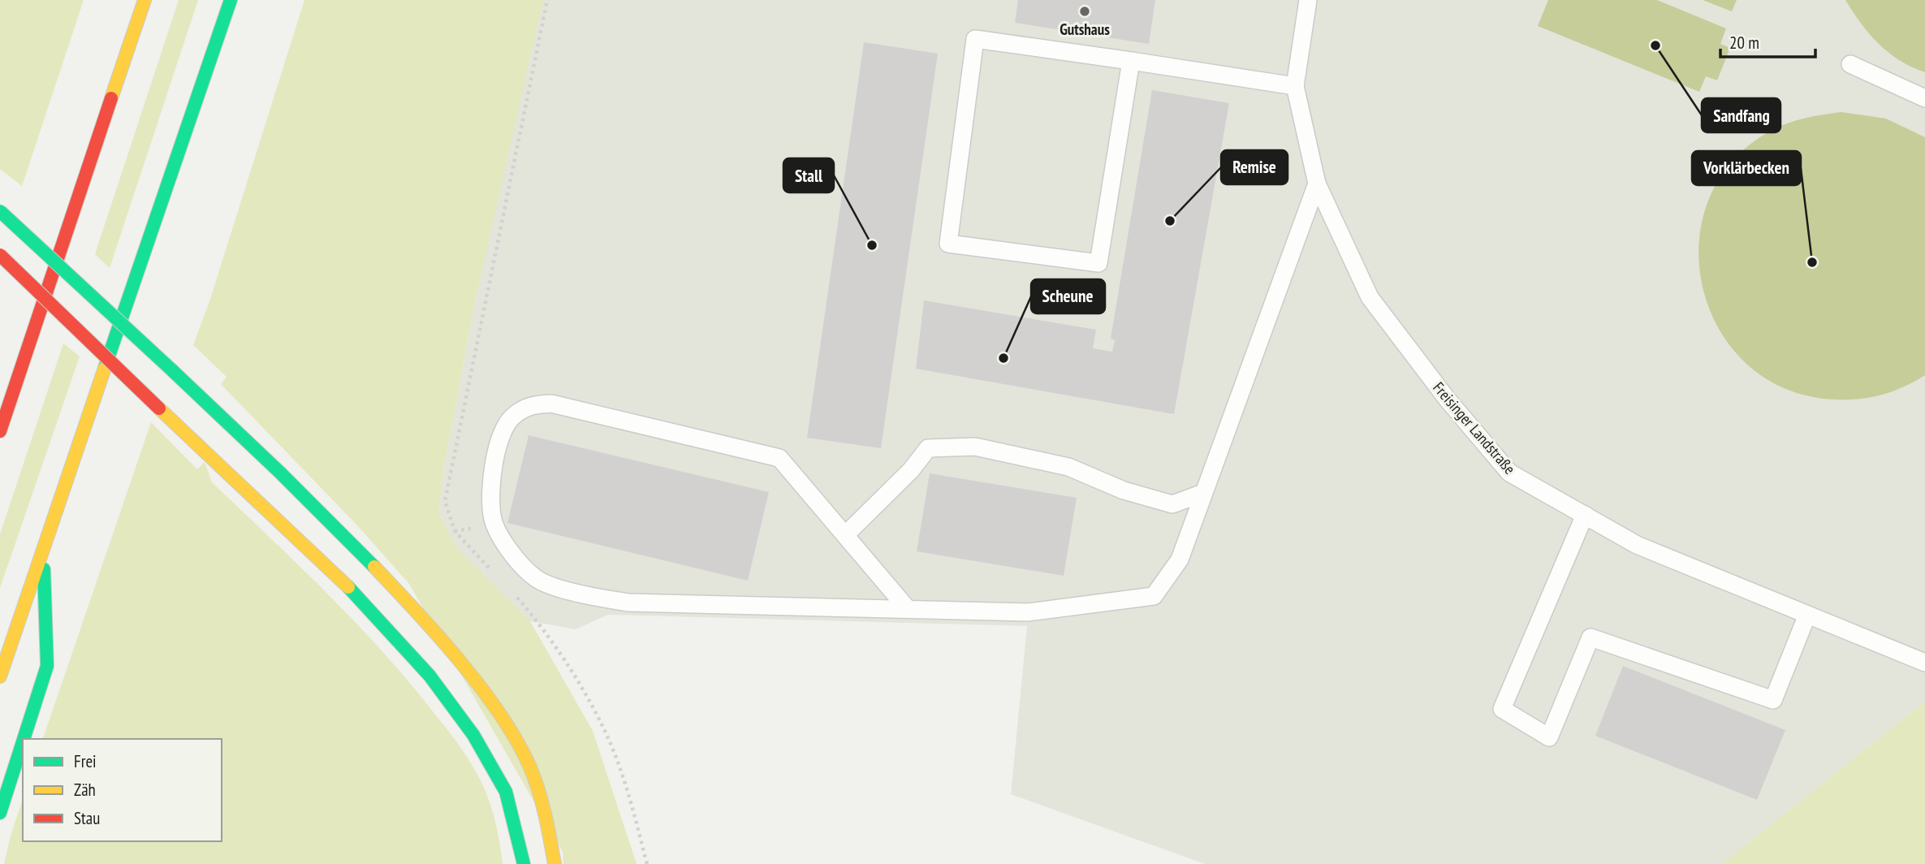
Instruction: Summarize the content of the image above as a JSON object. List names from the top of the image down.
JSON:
{
  "streets": {
    "lane": ["Freisinger Landstraße"]
  },
  "places": [
    "Gutshaus",
    "Sandfang",
    "Remise",
    "Stall",
    "Vorklärbecken",
    "Scheune"
  ],
  "legend": ["Frei", "Zäh", "Stau"],
  "scale_bar": "20 m"
}
